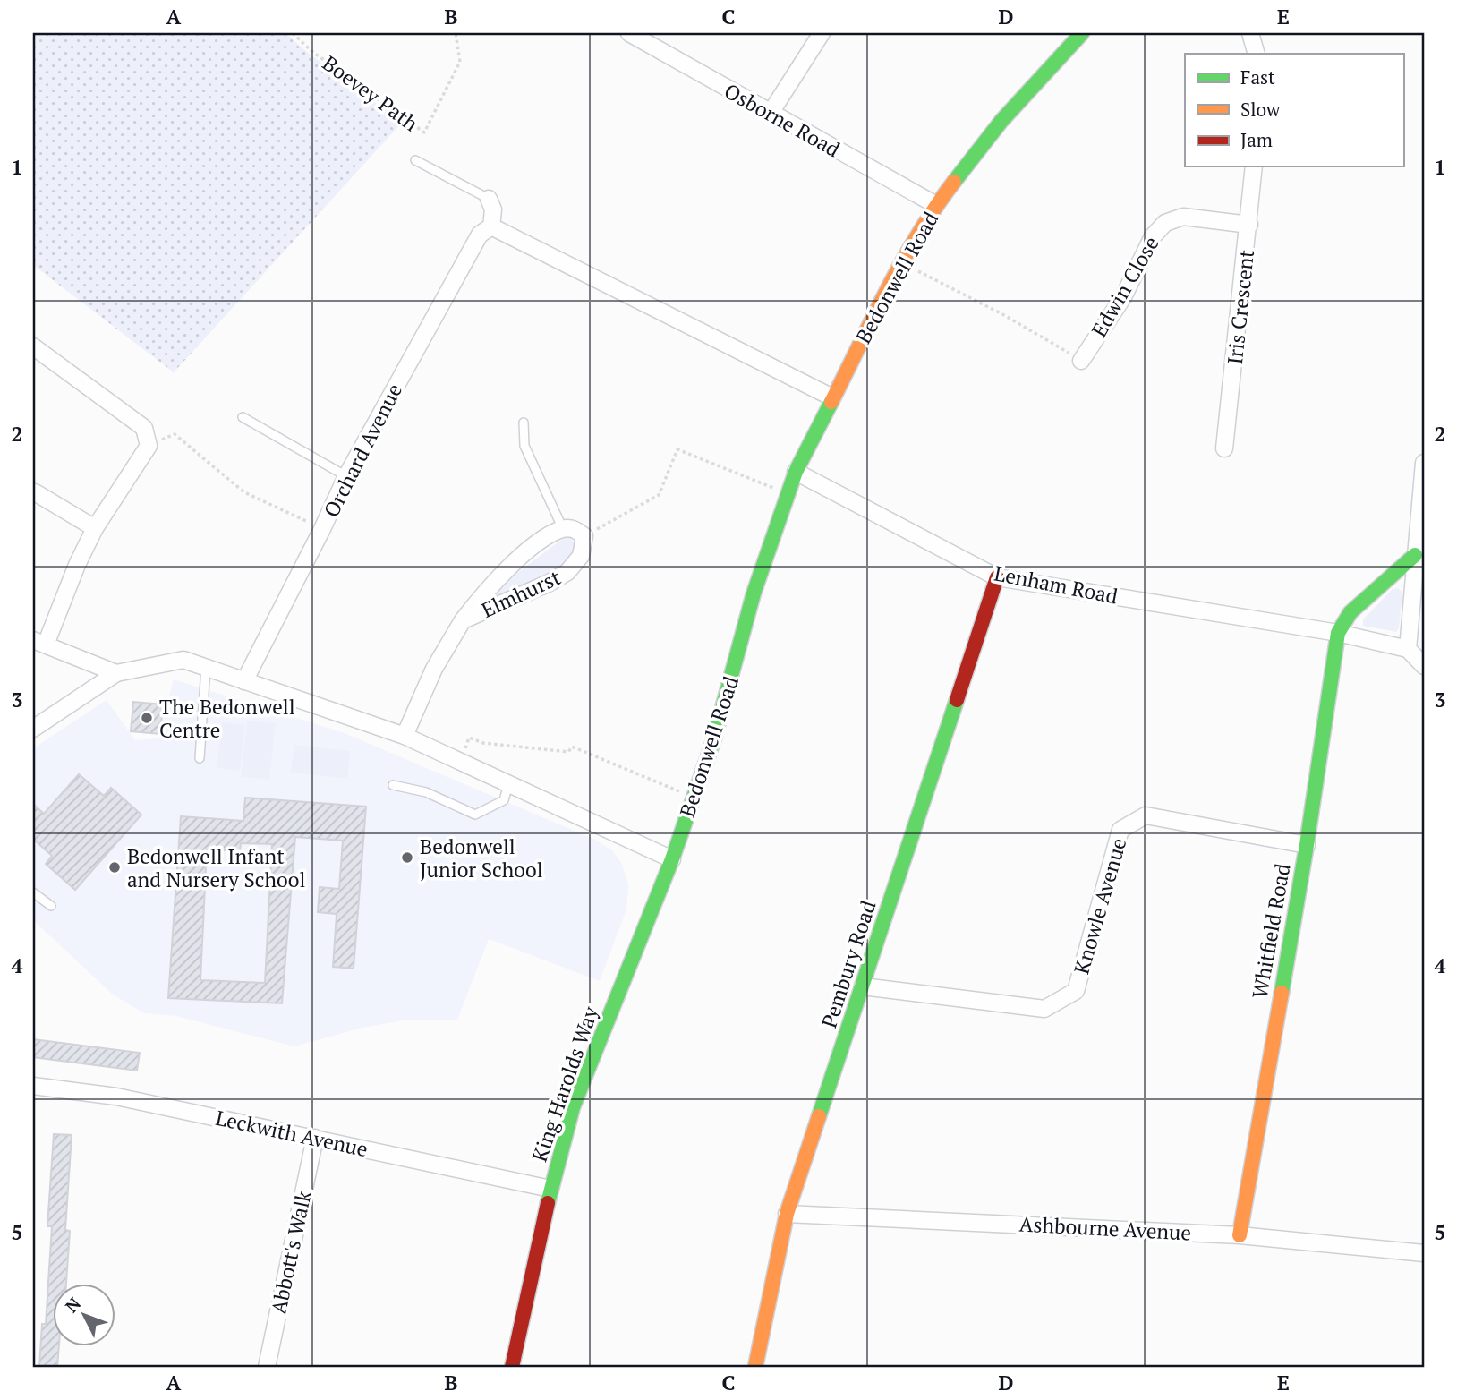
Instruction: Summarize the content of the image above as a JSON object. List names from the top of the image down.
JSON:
{
  "streets": {
    "street": [
      "Osborne Road",
      "Bedonwell Road",
      "Edwin Close",
      "Iris Crescent",
      "Orchard Avenue",
      "Lenham Road",
      "Elmhurst",
      "Knowle Avenue",
      "Whitfield Road",
      "Pembury Road",
      "King Harolds Way",
      "Leckwith Avenue",
      "Ashbourne Avenue",
      "Abbott's Walk"
    ],
    "path": ["Boevey Path"]
  },
  "crossings": [
    ["Osborne Road", "Bedonwell Road"],
    ["Bedonwell Road", "Lenham Road"],
    ["Bedonwell Road", "King Harolds Way"],
    ["Edwin Close", "Iris Crescent"],
    ["Lenham Road", "Whitfield Road"],
    ["Lenham Road", "Pembury Road"],
    ["Knowle Avenue", "Whitfield Road"],
    ["Knowle Avenue", "Pembury Road"],
    ["Whitfield Road", "Ashbourne Avenue"],
    ["Pembury Road", "Ashbourne Avenue"],
    ["King Harolds Way", "Leckwith Avenue"],
    ["Leckwith Avenue", "Abbott's Walk"]
  ],
  "places": ["The Bedonwell Centre", "Bedonwell Junior School", "Bedonwell Infant and Nursery School"],
  "legend": ["Fast", "Slow", "Jam"],
  "north": "top left",
  "grid": {
    "columns": [
      "A",
      "B",
      "C",
      "D",
      "E"
    ],
    "rows": [
      "1",
      "2",
      "3",
      "4",
      "5"
    ]
  }
}
